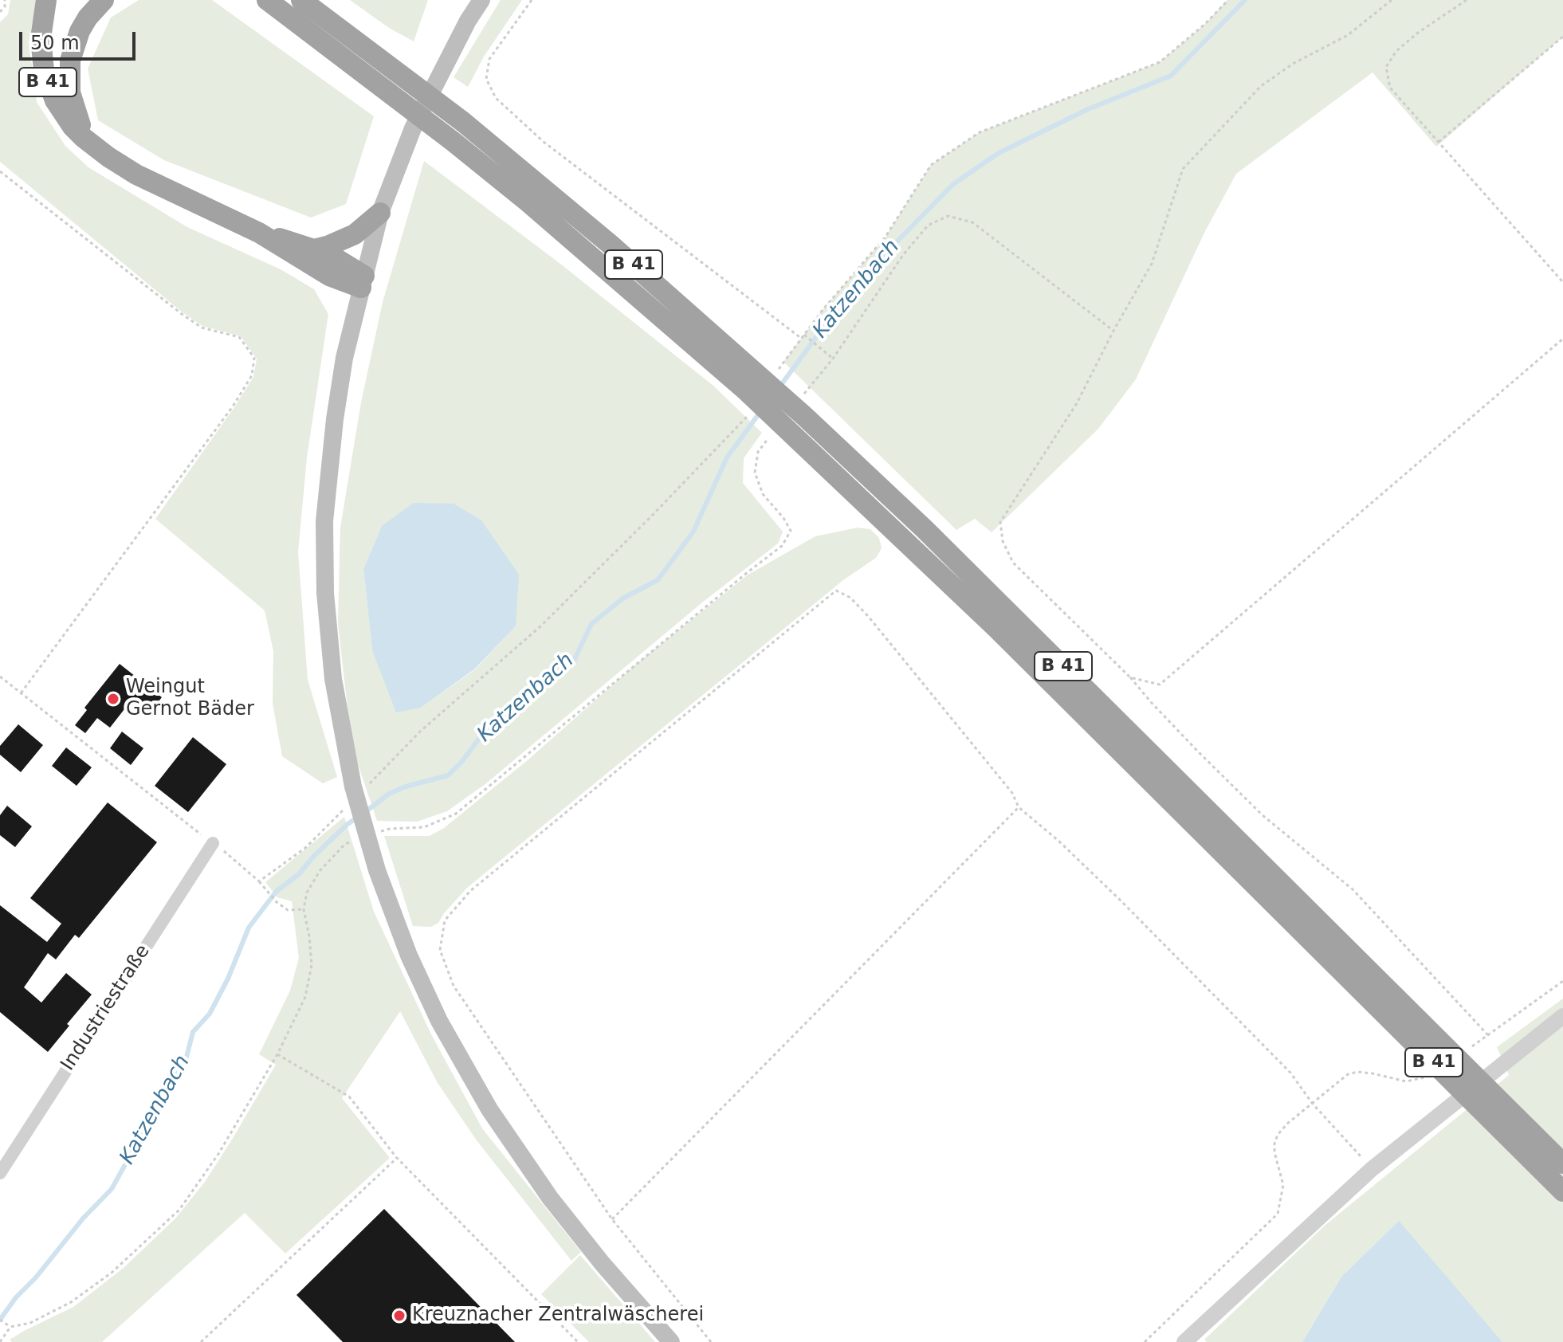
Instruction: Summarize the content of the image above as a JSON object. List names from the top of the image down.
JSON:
{
  "streets": {
    "highway": ["B 41"],
    "street": ["Industriestraße"]
  },
  "water": ["Katzenbach"],
  "places": ["Weingut Gernot Bäder", "Kreuznacher Zentralwäscherei"],
  "scale_bar": "50 m"
}
